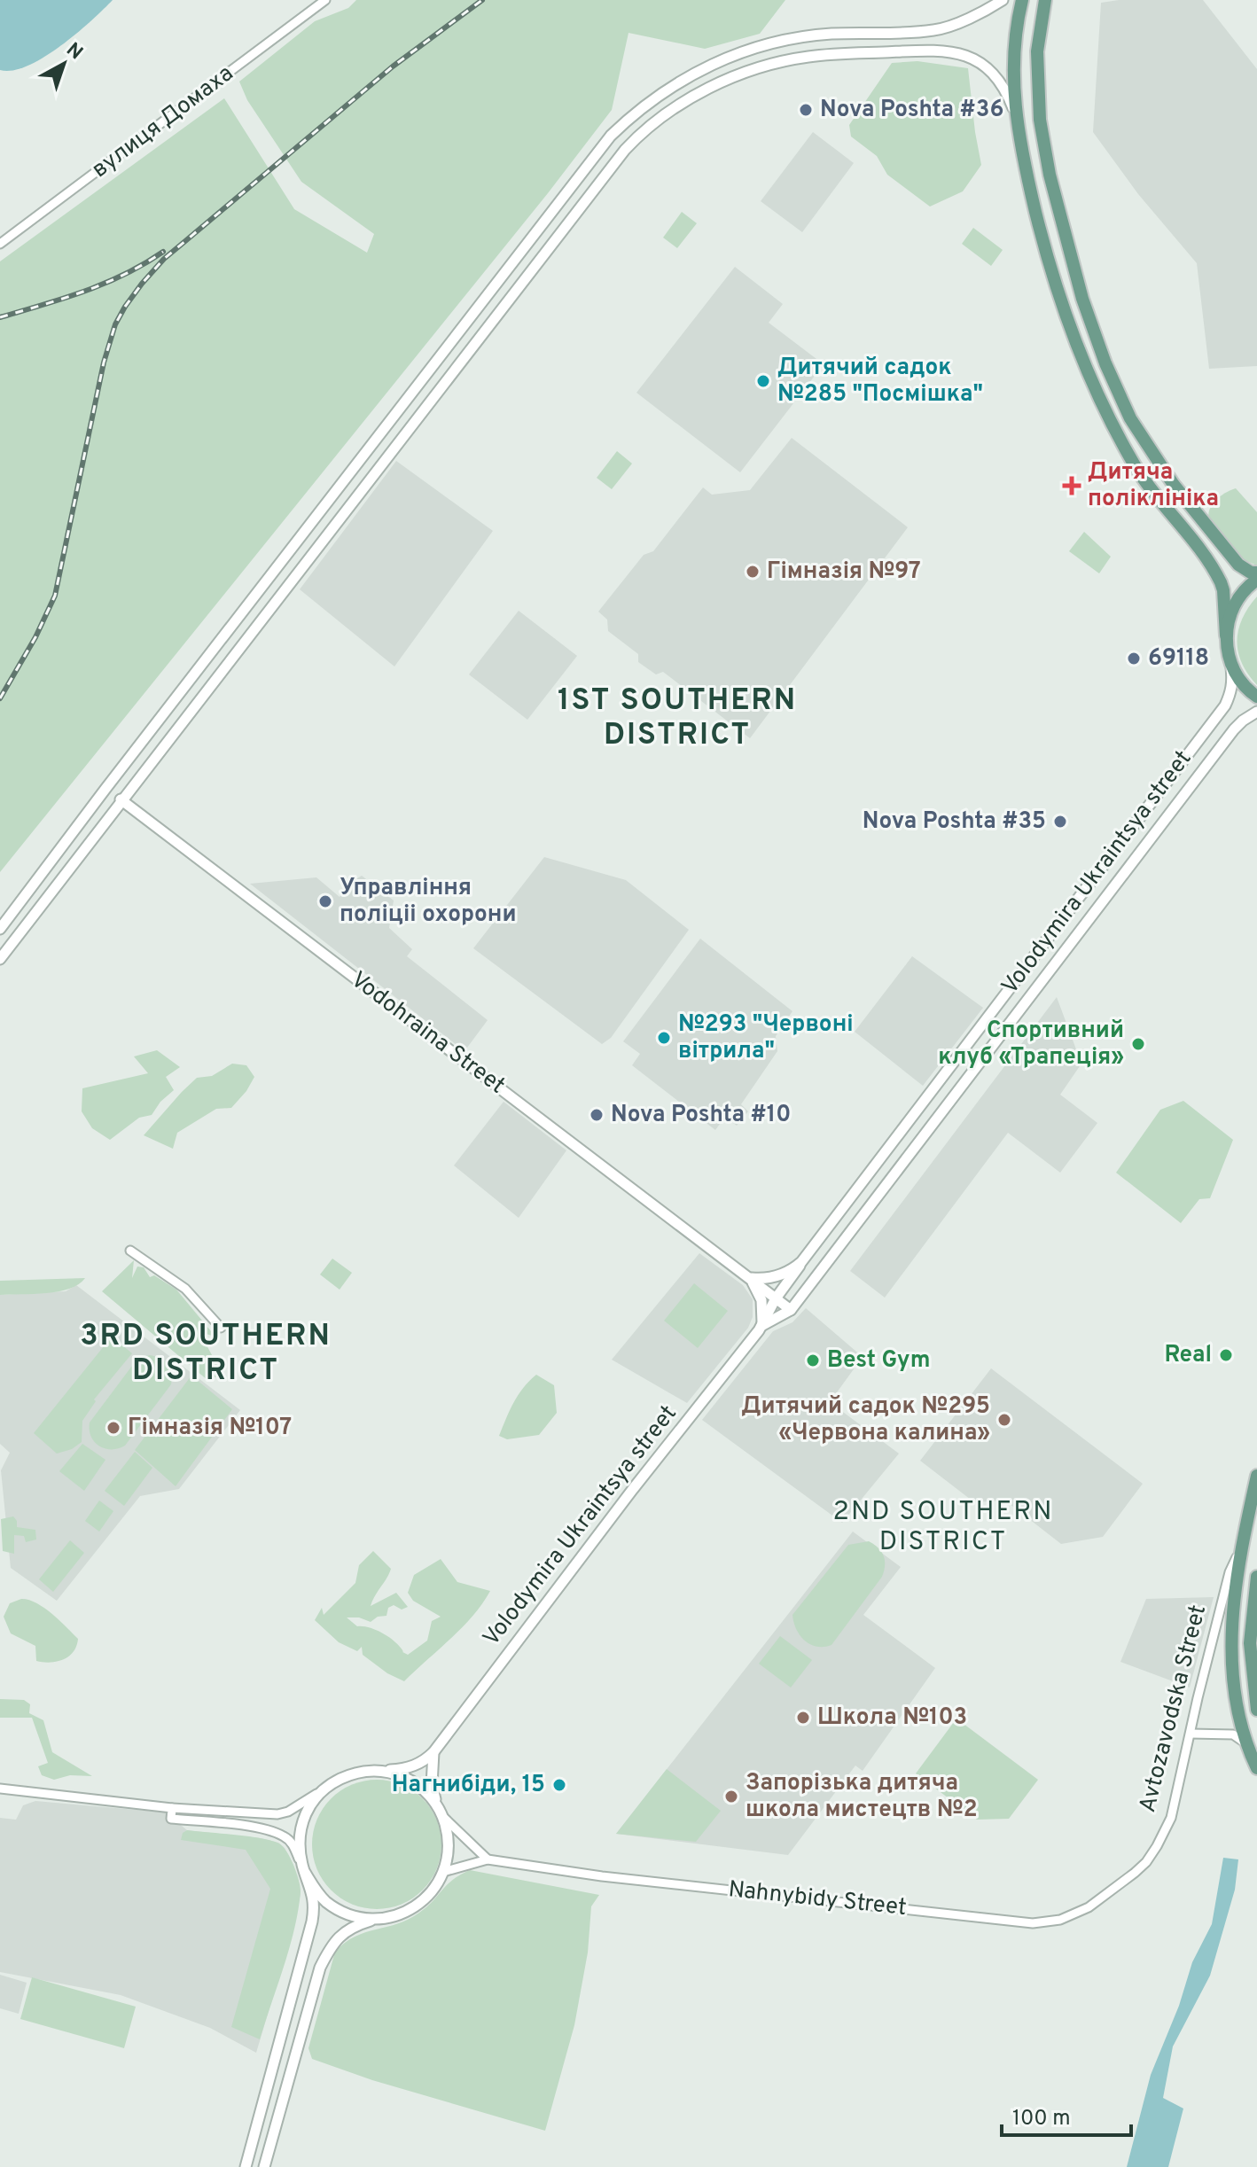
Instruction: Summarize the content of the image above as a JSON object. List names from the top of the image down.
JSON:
{
  "streets": {
    "main road": ["Volodymira Ukraintsya street", "Avtozavodska Street"],
    "street": ["вулиця Домаха", "Vodohraina Street", "Nahnybidy Street"]
  },
  "crossings": [
    ["Volodymira Ukraintsya street", "Vodohraina Street"],
    ["Volodymira Ukraintsya street", "Nahnybidy Street"],
    ["Avtozavodska Street", "Nahnybidy Street"]
  ],
  "districts": ["1ST SOUTHERN DISTRICT", "3RD SOUTHERN DISTRICT", "2ND SOUTHERN DISTRICT"],
  "places": {
    "other": [
      "Nova Poshta #36",
      "Дитячий садок №285 \"Посмішка\"",
      "Гімназія №97",
      "69118",
      "Nova Poshta #35",
      "Управлiння полiцii охорони",
      "№293 \"Червоні вітрила\"",
      "Спортивний клуб «Трапеція»",
      "Nova Poshta #10",
      "Real",
      "Best Gym",
      "Дитячий садок №295 «Червона калина»",
      "Гімназія №107",
      "Школа №103",
      "Нагнибіди, 15",
      "Запорізька дитяча школа мистецтв №2"
    ],
    "health": ["Дитяча поліклініка"]
  },
  "scale_bar": "100 m",
  "north": "top right"
}
